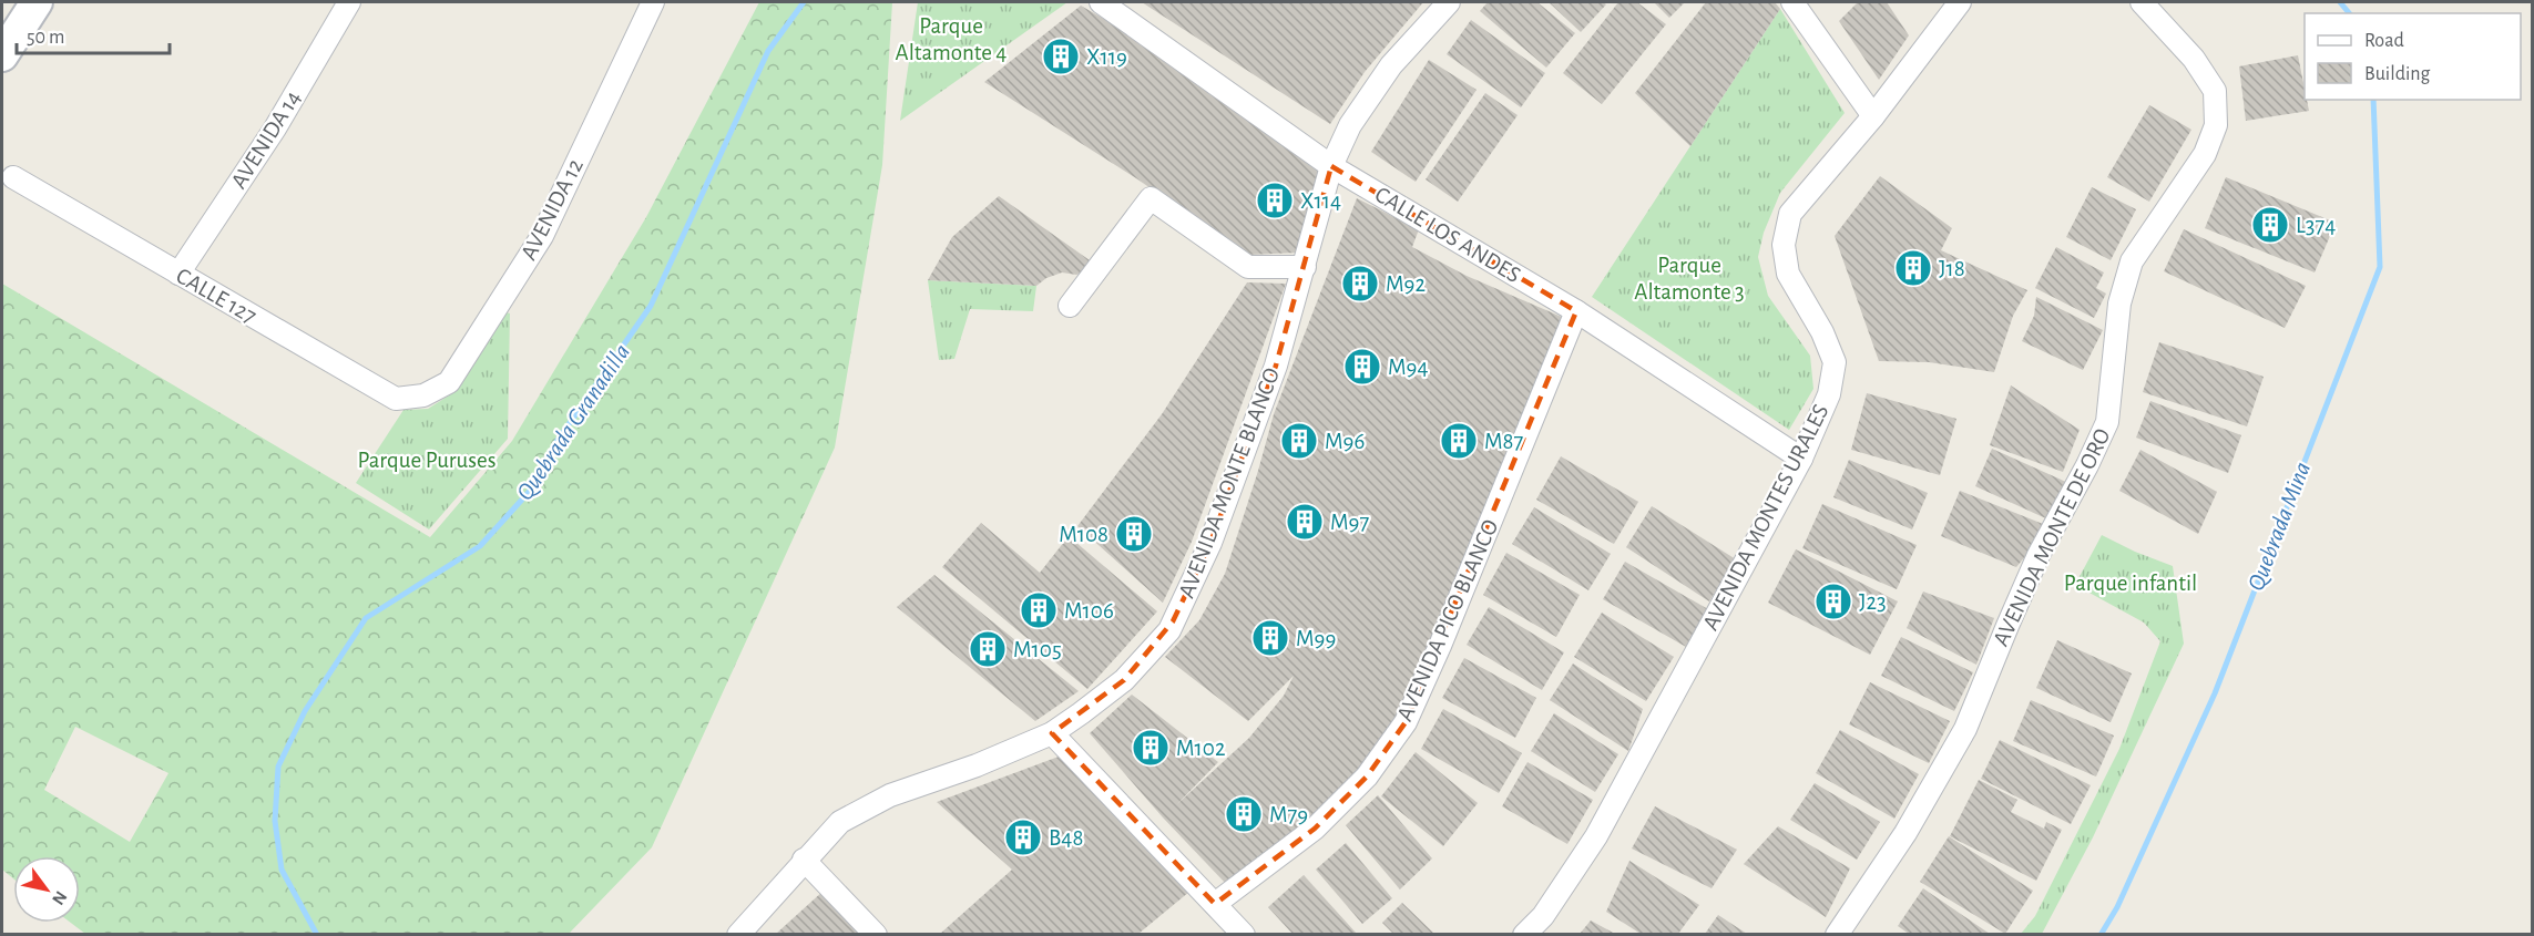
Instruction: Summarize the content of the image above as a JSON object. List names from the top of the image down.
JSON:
{
  "streets": {
    "street": [
      "AVENIDA 14",
      "AVENIDA 12",
      "CALLE LOS ANDES",
      "CALLE 127",
      "AVENIDA MONTE BLANCO",
      "AVENIDA MONTES URALES",
      "AVENIDA MONTE DE ORO",
      "AVENIDA PICO BLANCO"
    ]
  },
  "crossings": [
    ["AVENIDA 14", "CALLE 127"],
    ["AVENIDA 12", "CALLE 127"],
    ["CALLE LOS ANDES", "AVENIDA MONTE BLANCO"],
    ["CALLE LOS ANDES", "AVENIDA MONTES URALES"],
    ["CALLE LOS ANDES", "AVENIDA PICO BLANCO"]
  ],
  "water": ["Quebrada Granadilla", "Quebrada Mina"],
  "parks": [
    "Parque Altamonte 4",
    "Parque Altamonte 3",
    "Parque Puruses",
    "Parque infantil"
  ],
  "places": {
    "building": [
      "X119",
      "X114",
      "L374",
      "J18",
      "M92",
      "M94",
      "M96",
      "M87",
      "M97",
      "M108",
      "J23",
      "M106",
      "M99",
      "M105",
      "M102",
      "M79",
      "B48"
    ]
  },
  "legend": ["Road", "Building"],
  "scale_bar": "50 m",
  "north": "bottom right"
}
